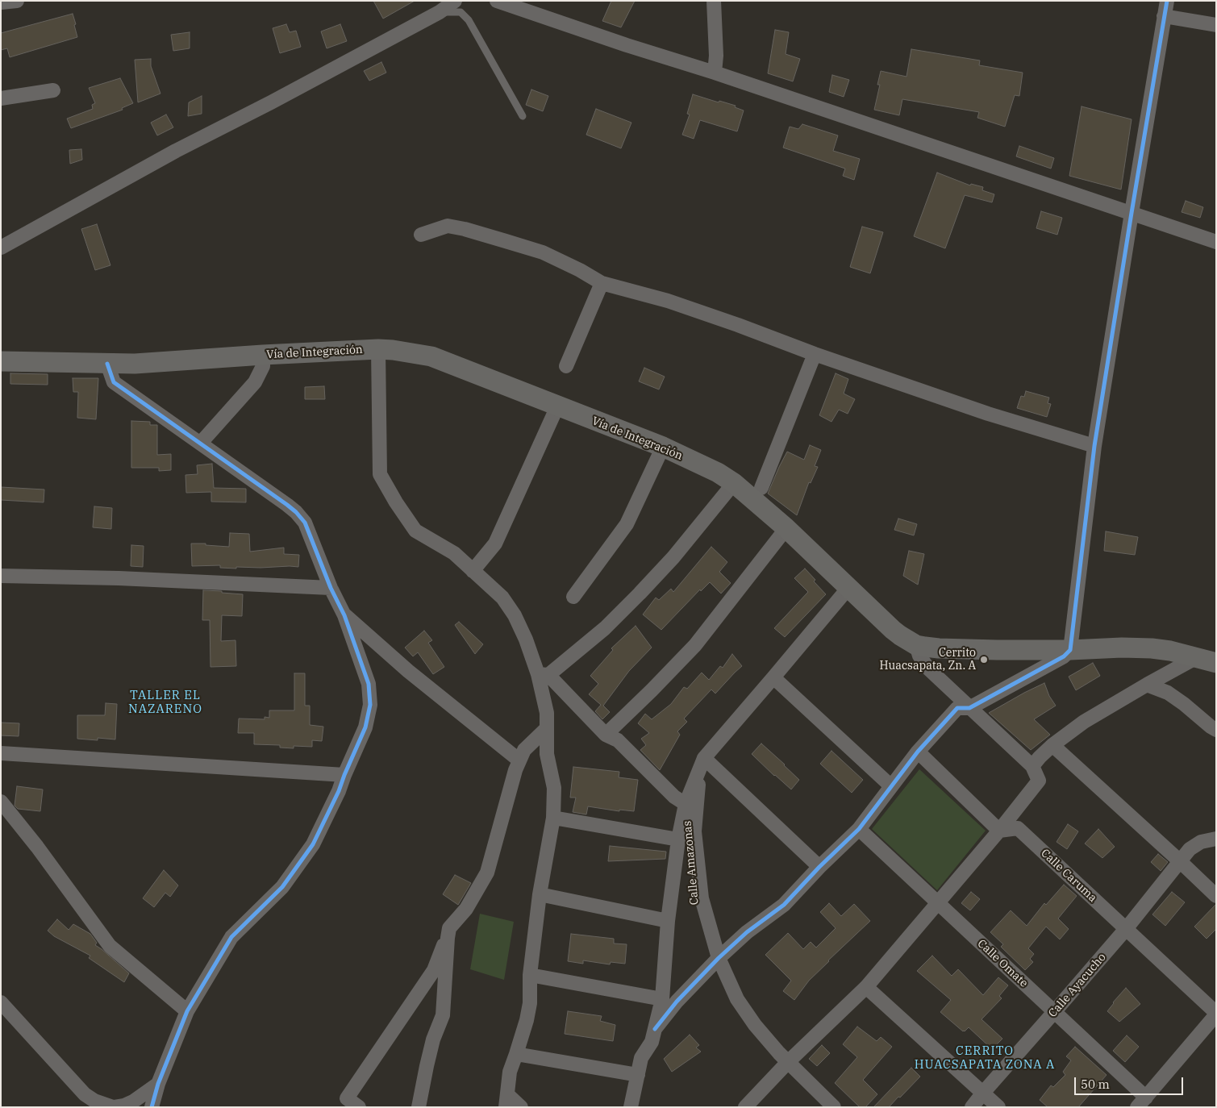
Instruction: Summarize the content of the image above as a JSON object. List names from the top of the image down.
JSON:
{
  "streets": {
    "main road": ["Vía de Integración"],
    "street": [
      "Calle Amazonas",
      "Calle Caruma",
      "Calle Omate",
      "Calle Ayacucho"
    ]
  },
  "crossings": [
    ["Calle Caruma", "Calle Ayacucho"],
    ["Calle Omate", "Calle Ayacucho"]
  ],
  "districts": ["TALLER EL NAZARENO", "CERRITO HUACSAPATA ZONA A"],
  "places": ["Cerrito Huacsapata, Zn. A"],
  "scale_bar": "50 m"
}
